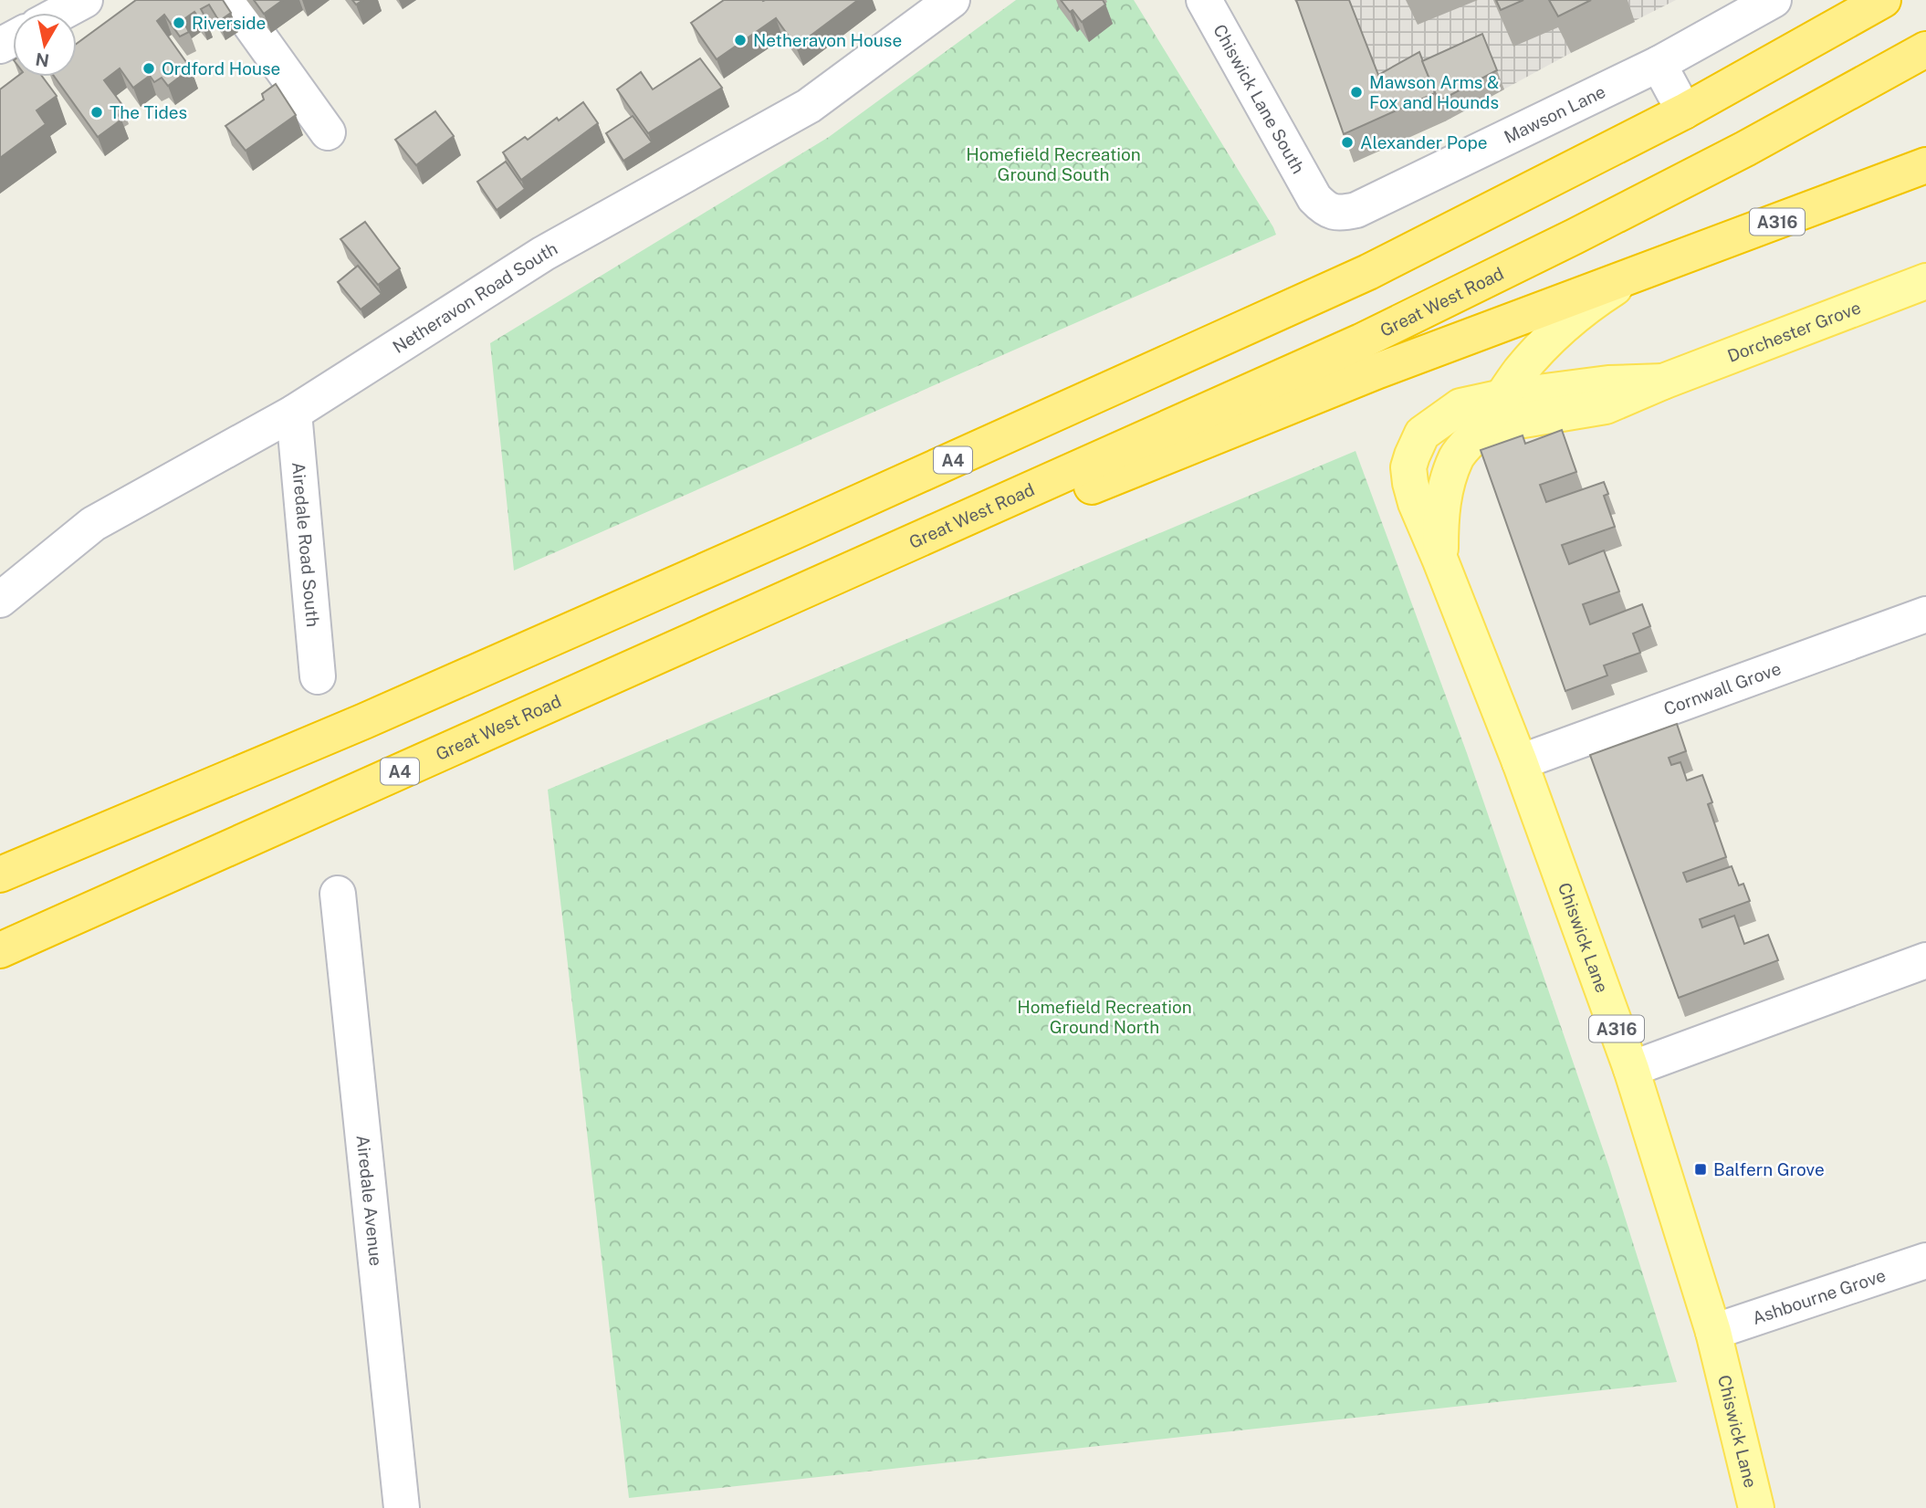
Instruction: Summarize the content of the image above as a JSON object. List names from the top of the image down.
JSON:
{
  "streets": {
    "highway": ["A316", "Great West Road", "A4"],
    "main road": ["Dorchester Grove", "Chiswick Lane"],
    "street": [
      "Chiswick Lane South",
      "Mawson Lane",
      "Netheravon Road South",
      "Airedale Road South",
      "Cornwall Grove",
      "Airedale Avenue",
      "Ashbourne Grove"
    ]
  },
  "crossings": [
    ["Chiswick Lane South", "Mawson Lane"],
    ["A316", "Dorchester Grove"],
    ["A316", "A4"],
    ["A316", "Chiswick Lane"],
    ["Netheravon Road South", "Airedale Road South"],
    ["Great West Road", "A4"],
    ["Dorchester Grove", "Chiswick Lane"],
    ["Cornwall Grove", "Chiswick Lane"],
    ["Chiswick Lane", "Ashbourne Grove"]
  ],
  "parks": ["Homefield Recreation Ground South", "Homefield Recreation Ground North"],
  "places": {
    "other": [
      "Riverside",
      "Netheravon House",
      "Ordford House",
      "Mawson Arms & Fox and Hounds",
      "The Tides",
      "Alexander Pope"
    ],
    "transit": ["Balfern Grove"]
  },
  "north": "bottom"
}
